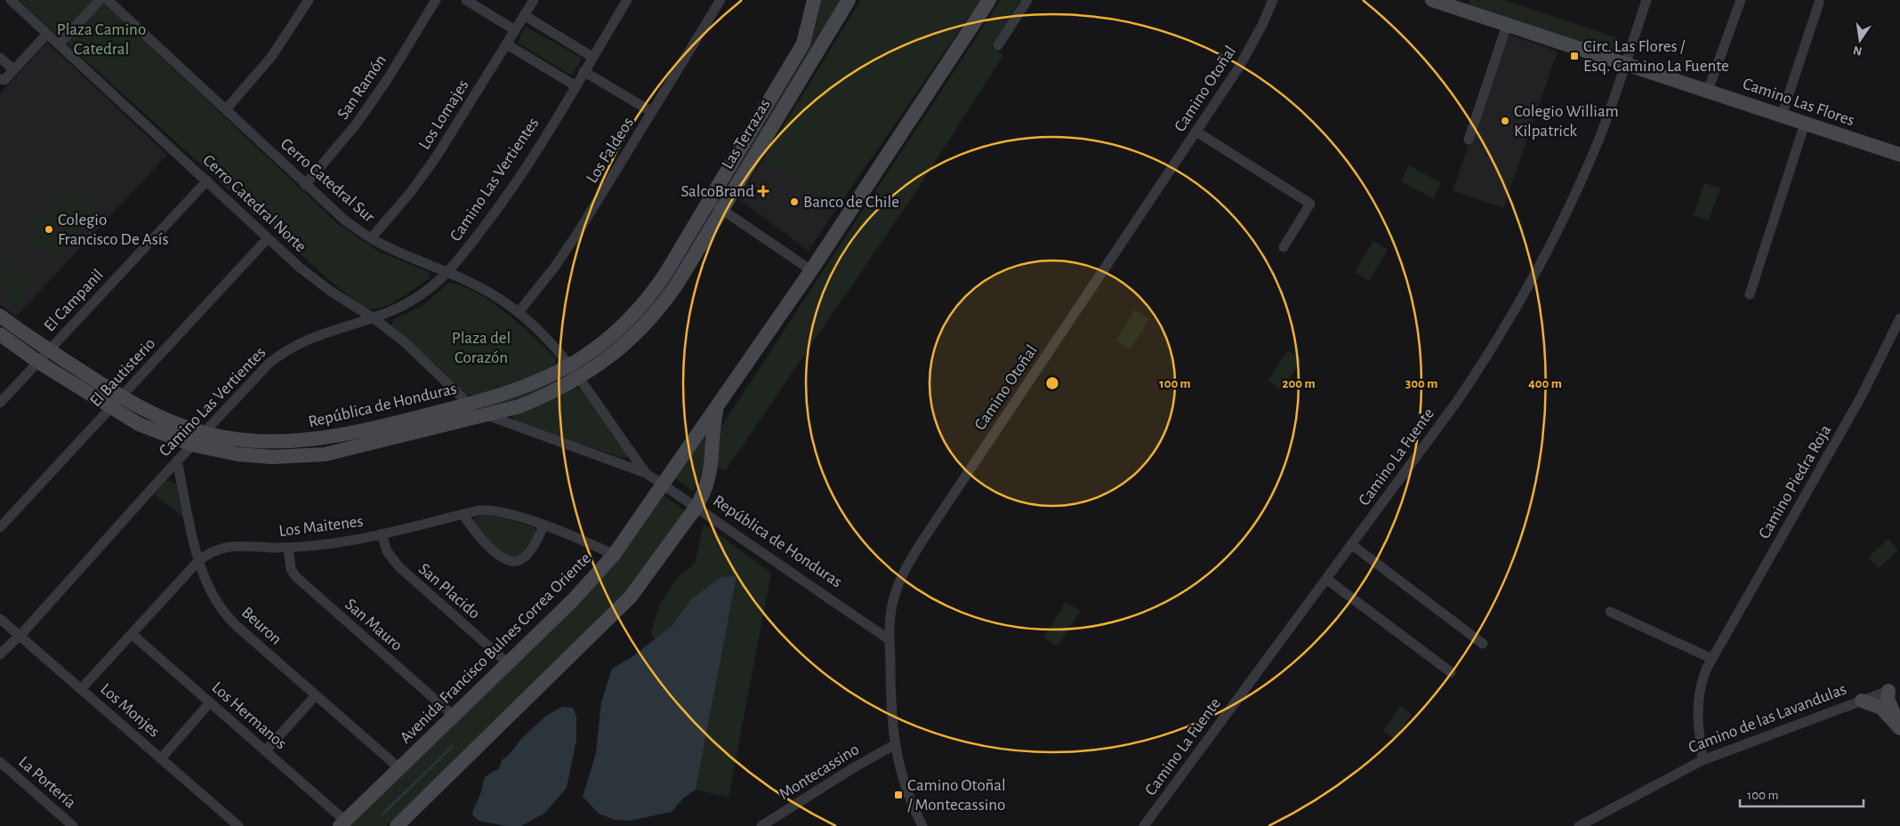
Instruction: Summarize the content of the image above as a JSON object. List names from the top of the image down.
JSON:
{
  "streets": {
    "street": [
      "San Ramón",
      "Camino Otoñal",
      "Camino Las Flores",
      "Los Lomajes",
      "Las Terrazas",
      "Los Faldeos",
      "Camino Las Vertientes",
      "Cerro Catedral Sur",
      "Cerro Catedral Norte",
      "El Campanil",
      "El Bautisterio",
      "República de Honduras",
      "Camino La Fuente",
      "Camino Piedra Roja",
      "Los Maitenes",
      "San Placido",
      "San Mauro",
      "Beuron",
      "Avenida Francisco Bulnes Correa Oriente",
      "Los Monjes",
      "Los Hermanos",
      "Camino de las Lavandulas",
      "Montecassino",
      "La Portería"
    ]
  },
  "crossings": [
    ["San Ramón", "Cerro Catedral Sur"],
    ["Camino Otoñal", "República de Honduras"],
    ["Camino Otoñal", "Montecassino"],
    ["Camino Las Flores", "Camino La Fuente"],
    ["Los Lomajes", "Cerro Catedral Sur"],
    ["Las Terrazas", "Cerro Catedral Sur"],
    ["Las Terrazas", "República de Honduras"],
    ["Los Faldeos", "Cerro Catedral Sur"],
    ["Camino Las Vertientes", "Cerro Catedral Sur"],
    ["Camino Las Vertientes", "Cerro Catedral Norte"],
    ["Camino Las Vertientes", "República de Honduras"],
    ["Camino Las Vertientes", "Beuron"],
    ["Camino Las Vertientes", "Los Monjes"],
    ["Cerro Catedral Sur", "República de Honduras"],
    ["Cerro Catedral Norte", "El Campanil"],
    ["Cerro Catedral Norte", "El Bautisterio"],
    ["Cerro Catedral Norte", "República de Honduras"],
    ["El Campanil", "República de Honduras"],
    ["El Bautisterio", "República de Honduras"],
    ["República de Honduras", "Avenida Francisco Bulnes Correa Oriente"],
    ["Camino Piedra Roja", "Camino de las Lavandulas"],
    ["Los Maitenes", "San Placido"],
    ["Los Maitenes", "San Mauro"],
    ["Los Maitenes", "Beuron"],
    ["Los Maitenes", "Avenida Francisco Bulnes Correa Oriente"],
    ["Los Maitenes", "Los Monjes"],
    ["Los Maitenes", "Los Hermanos"],
    ["San Placido", "Avenida Francisco Bulnes Correa Oriente"],
    ["San Mauro", "Avenida Francisco Bulnes Correa Oriente"],
    ["Beuron", "Avenida Francisco Bulnes Correa Oriente"],
    ["Avenida Francisco Bulnes Correa Oriente", "Los Hermanos"]
  ],
  "parks": ["Plaza Camino Catedral", "Plaza del Corazón"],
  "places": {
    "transit": ["Circ. Las Flores / Esq. Camino La Fuente", "Camino Otoñal / Montecassino"],
    "other": ["Colegio William Kilpatrick", "Banco de Chile", "Colegio Francisco De Asís"],
    "health": ["SalcoBrand"]
  },
  "scale_bar": "100 m",
  "north": "bottom",
  "rings": [
    "100 m",
    "200 m",
    "300 m",
    "400 m"
  ]
}
